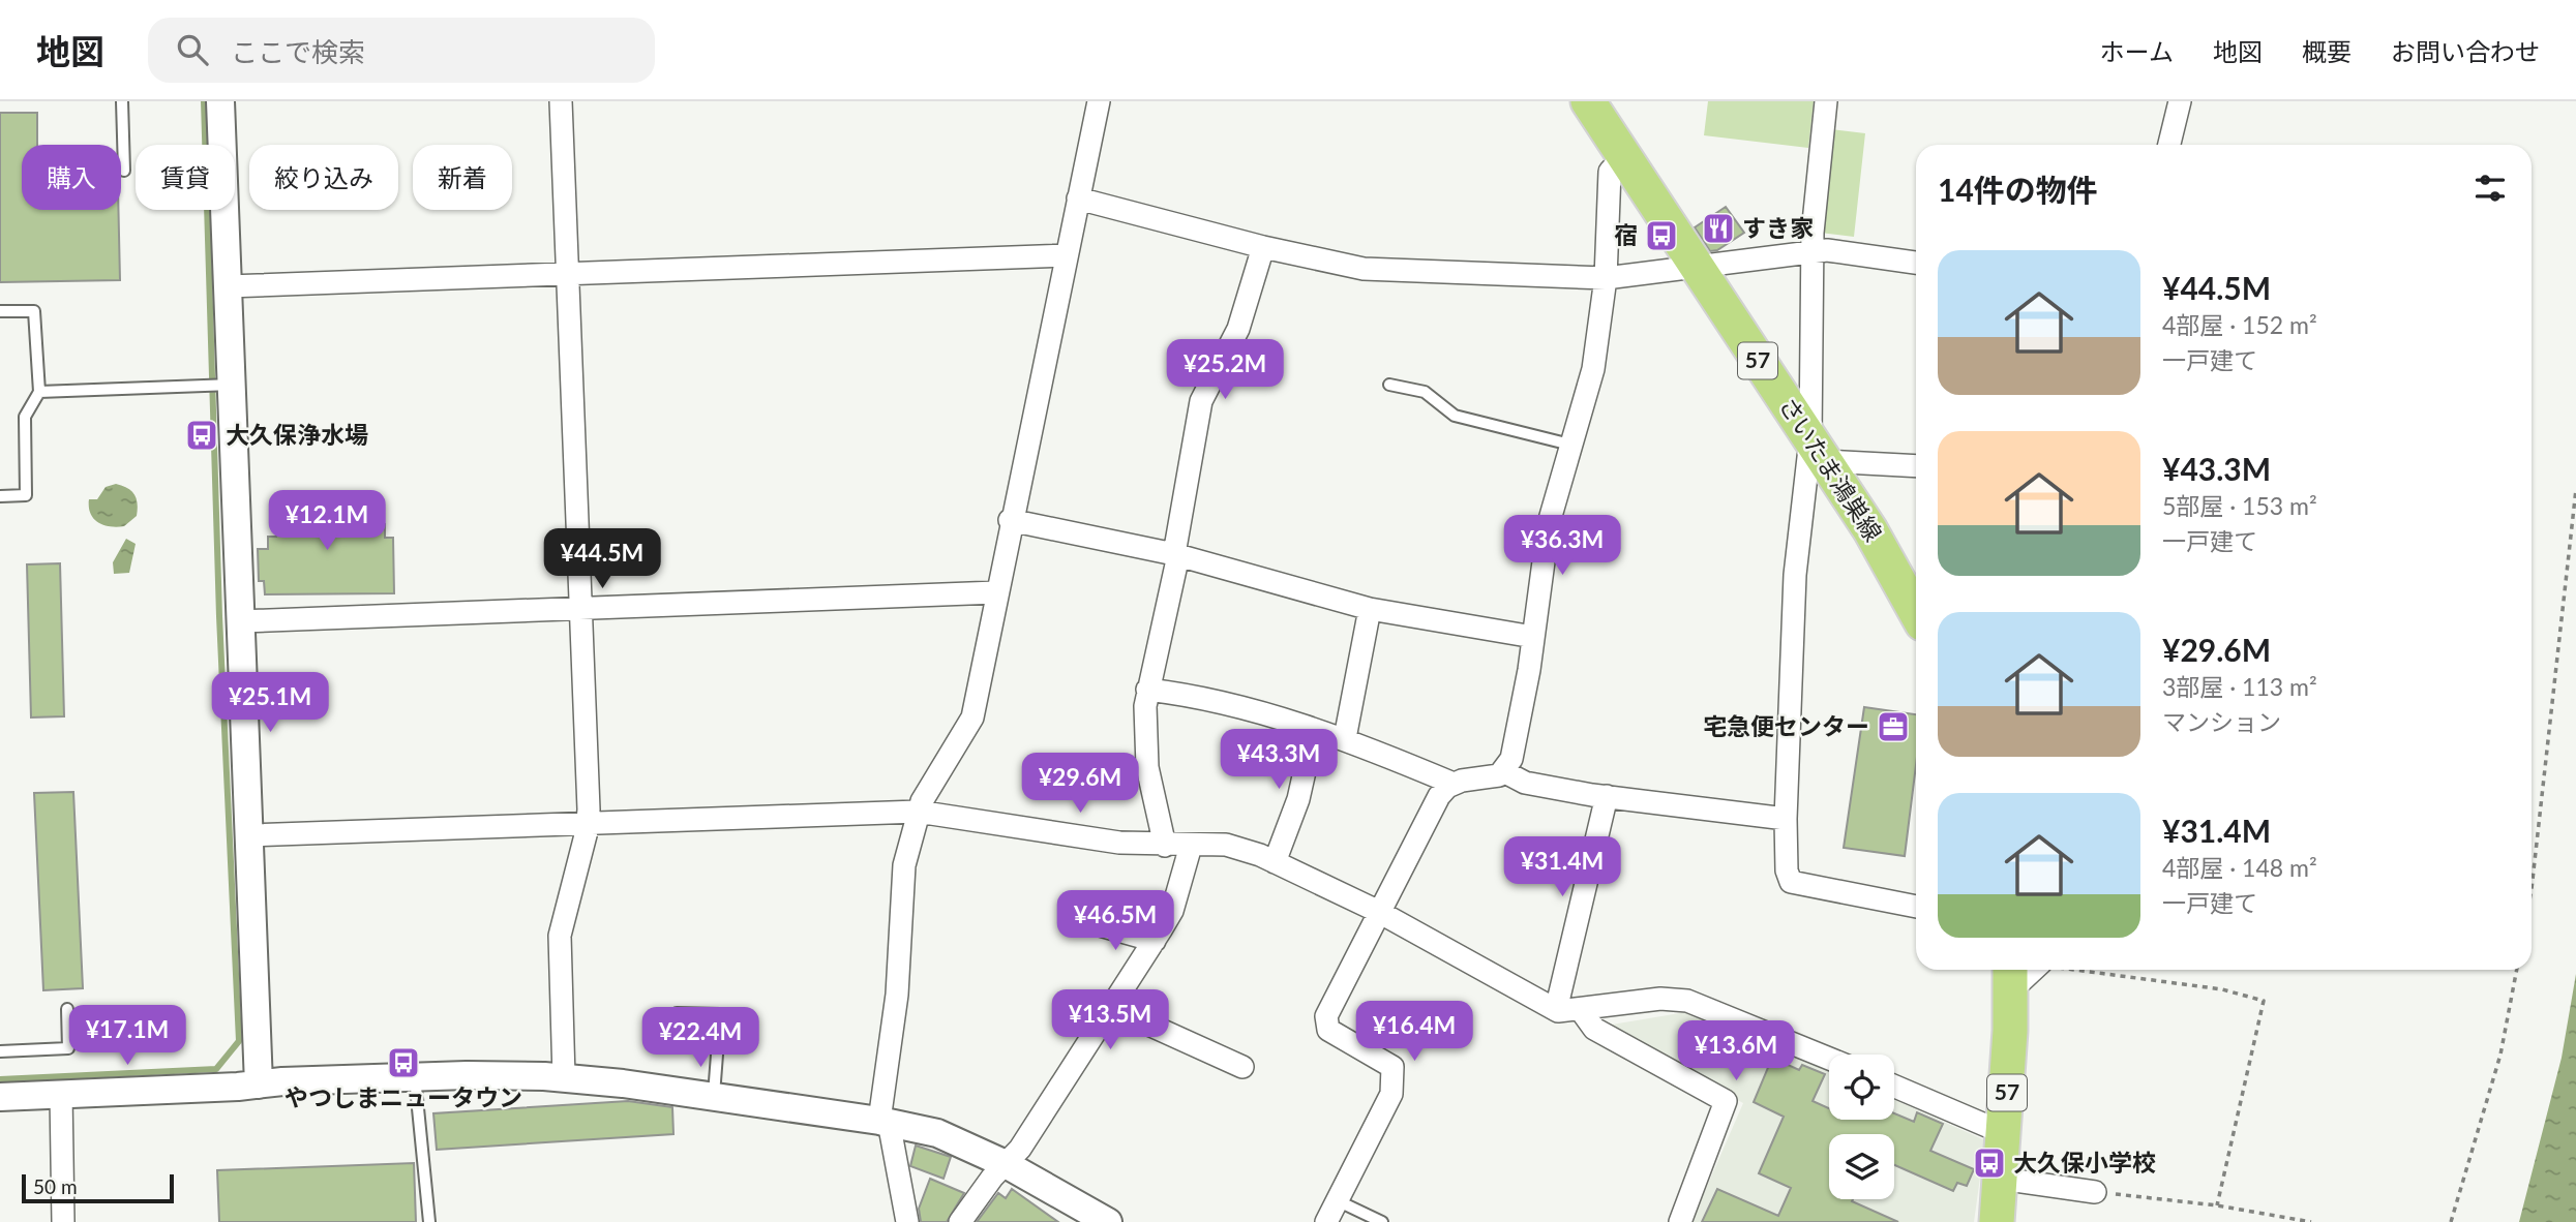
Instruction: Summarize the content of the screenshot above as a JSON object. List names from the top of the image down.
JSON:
{
  "streets": {
    "main road": ["57", "さいたま鴻巣線"]
  },
  "places": {
    "restaurant": ["すき家"],
    "bus stop": [
      "宿",
      "大久保浄水場",
      "やつしまニュータウン",
      "大久保小学校"
    ],
    "office": ["宅急便センター"]
  },
  "scale_bar": "50 m",
  "page": {
    "header": "地図",
    "search": "ここで検索",
    "nav": [
      "ホーム",
      "地図",
      "概要",
      "お問い合わせ"
    ],
    "chip": [
      "購入",
      "賃貸",
      "絞り込み",
      "新着"
    ],
    "heading": "14件の物件",
    "list": [
      {
        "name": "¥44.5M",
        "note": "4部屋 · 152 m² · 一戸建て"
      },
      {
        "name": "¥43.3M",
        "note": "5部屋 · 153 m² · 一戸建て"
      },
      {
        "name": "¥29.6M",
        "note": "3部屋 · 113 m² · マンション"
      },
      {
        "name": "¥31.4M",
        "note": "4部屋 · 148 m² · 一戸建て"
      }
    ],
    "price": [
      "¥25.2M",
      "¥12.1M",
      "¥36.3M",
      "¥44.5M",
      "¥25.1M",
      "¥43.3M",
      "¥29.6M",
      "¥31.4M",
      "¥46.5M",
      "¥13.5M",
      "¥16.4M",
      "¥17.1M",
      "¥22.4M",
      "¥13.6M"
    ],
    "scale": "50 m"
  }
}
